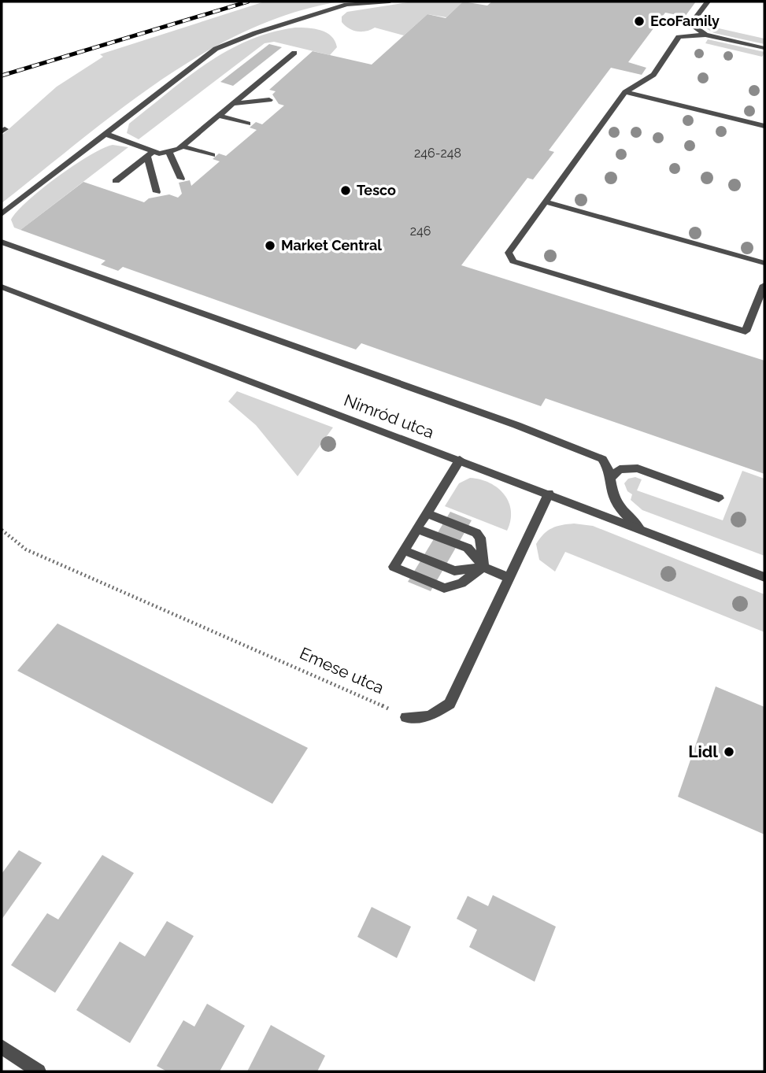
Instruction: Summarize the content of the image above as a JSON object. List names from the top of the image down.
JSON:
{
  "streets": {
    "street": ["Nimród utca"],
    "path": ["Emese utca"]
  },
  "places": [
    "EcoFamily",
    "Tesco",
    "Market Central",
    "Lidl"
  ],
  "house_numbers": ["246-248", "246"]
}
